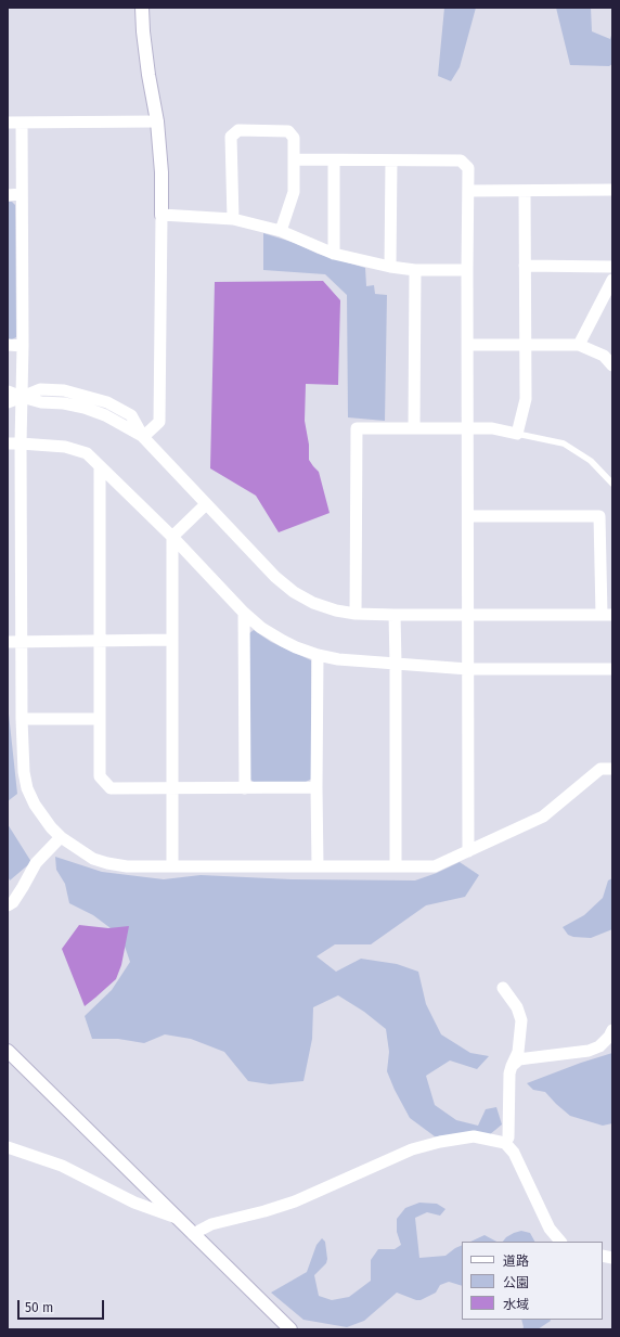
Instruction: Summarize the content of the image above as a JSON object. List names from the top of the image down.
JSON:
{
  "legend": ["道路", "公園", "水域"],
  "scale_bar": "50 m"
}
